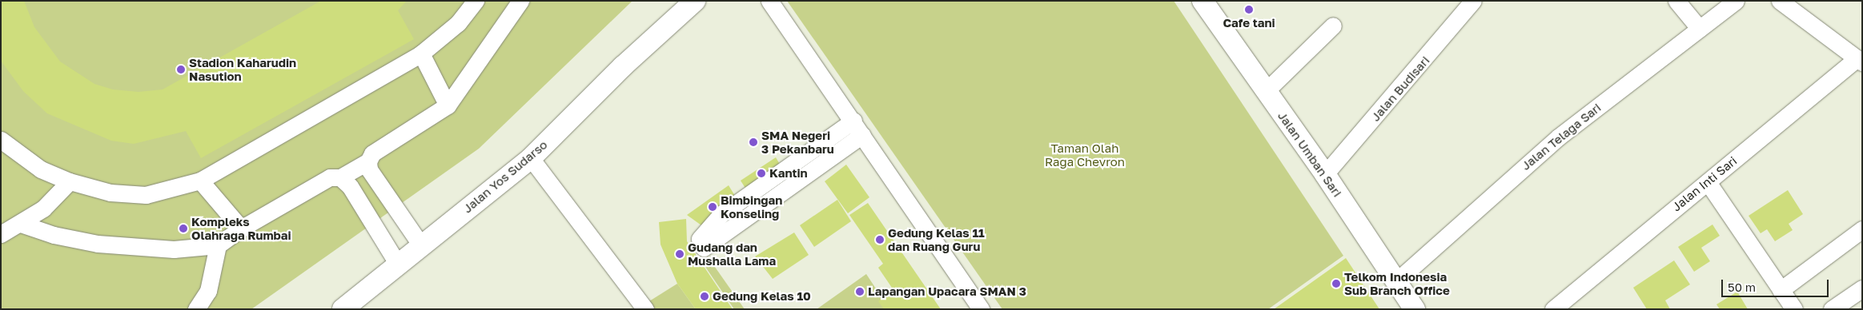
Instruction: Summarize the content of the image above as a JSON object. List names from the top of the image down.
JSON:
{
  "streets": {
    "main road": ["Jalan Umban Sari", "Jalan Yos Sudarso"],
    "street": ["Jalan Budisari", "Jalan Telaga Sari", "Jalan Inti Sari"]
  },
  "crossings": [
    ["Jalan Budisari", "Jalan Umban Sari"],
    ["Jalan Telaga Sari", "Jalan Umban Sari"]
  ],
  "parks": ["Taman Olah Raga Chevron"],
  "places": [
    "Cafe tani",
    "Stadion Kaharudin Nasution",
    "SMA Negeri 3 Pekanbaru",
    "Kantin",
    "Bimbingan Konseling",
    "Kompleks Olahraga Rumbai",
    "Gedung Kelas 11 dan Ruang Guru",
    "Gudang dan Mushalla Lama",
    "Telkom Indonesia Sub Branch Office",
    "Lapangan Upacara SMAN 3",
    "Gedung Kelas 10"
  ],
  "scale_bar": "50 m"
}
